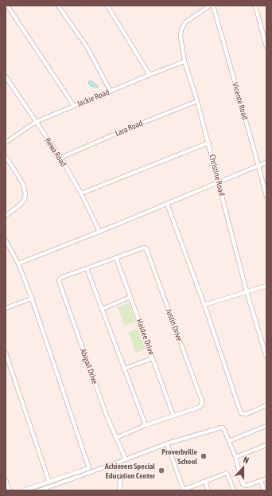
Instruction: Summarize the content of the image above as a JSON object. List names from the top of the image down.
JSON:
{
  "streets": {
    "street": [
      "Jackie Road",
      "Vicente Road",
      "Lara Road",
      "Rewa Road",
      "Christine Road",
      "Justin Drive",
      "Haidee Drive",
      "Abigail Drive"
    ]
  },
  "crossings": [
    ["Jackie Road", "Rewa Road"],
    ["Jackie Road", "Christine Road"],
    ["Lara Road", "Rewa Road"],
    ["Lara Road", "Christine Road"],
    ["Justin Drive", "Haidee Drive"]
  ],
  "places": ["Proverbville School", "Achievers Special Education Center"],
  "north": "top"
}
